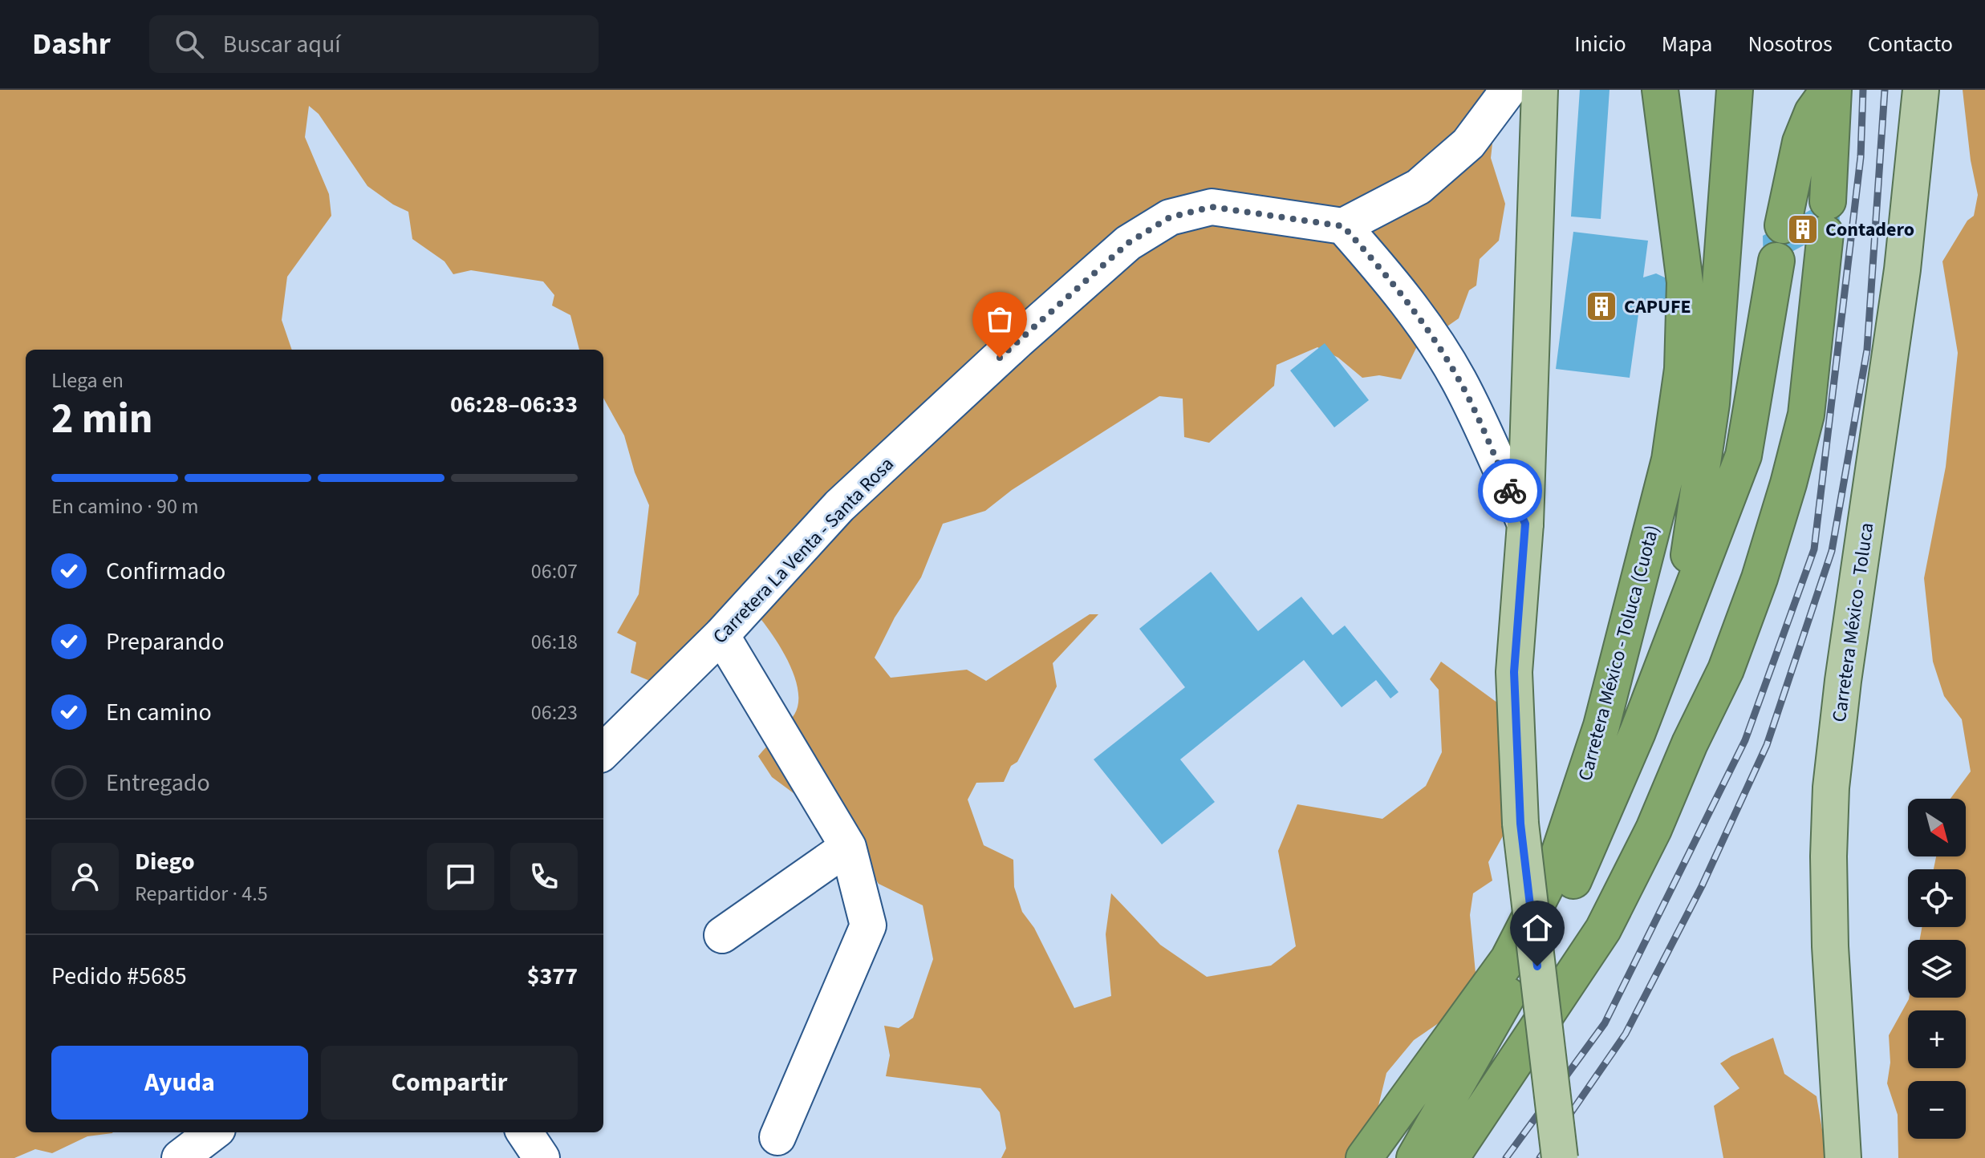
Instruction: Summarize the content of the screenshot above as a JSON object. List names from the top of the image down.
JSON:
{
  "streets": {
    "highway": ["Carretera México - Toluca (Cuota)"],
    "main road": ["Carretera México - Toluca"],
    "street": ["Carretera La Venta - Santa Rosa"]
  },
  "places": {
    "building": ["Contadero", "CAPUFE"]
  },
  "north": "bottom right",
  "page": {
    "header": "Dashr",
    "search": "Buscar aquí",
    "nav": [
      "Inicio",
      "Mapa",
      "Nosotros",
      "Contacto"
    ],
    "heading": ["2 min", "Llega en", "06:28–06:33"],
    "panel": [
      "Diego",
      "Repartidor · 4.5",
      "Pedido #5685",
      "$377"
    ],
    "bar": "En camino · 90 m",
    "list": [
      ["Confirmado", "06:07"],
      ["Preparando", "06:18"],
      ["En camino", "06:23"],
      "Entregado"
    ],
    "map_buttons": ["+", "−"],
    "buttons": ["Ayuda", "Compartir"]
  }
}
